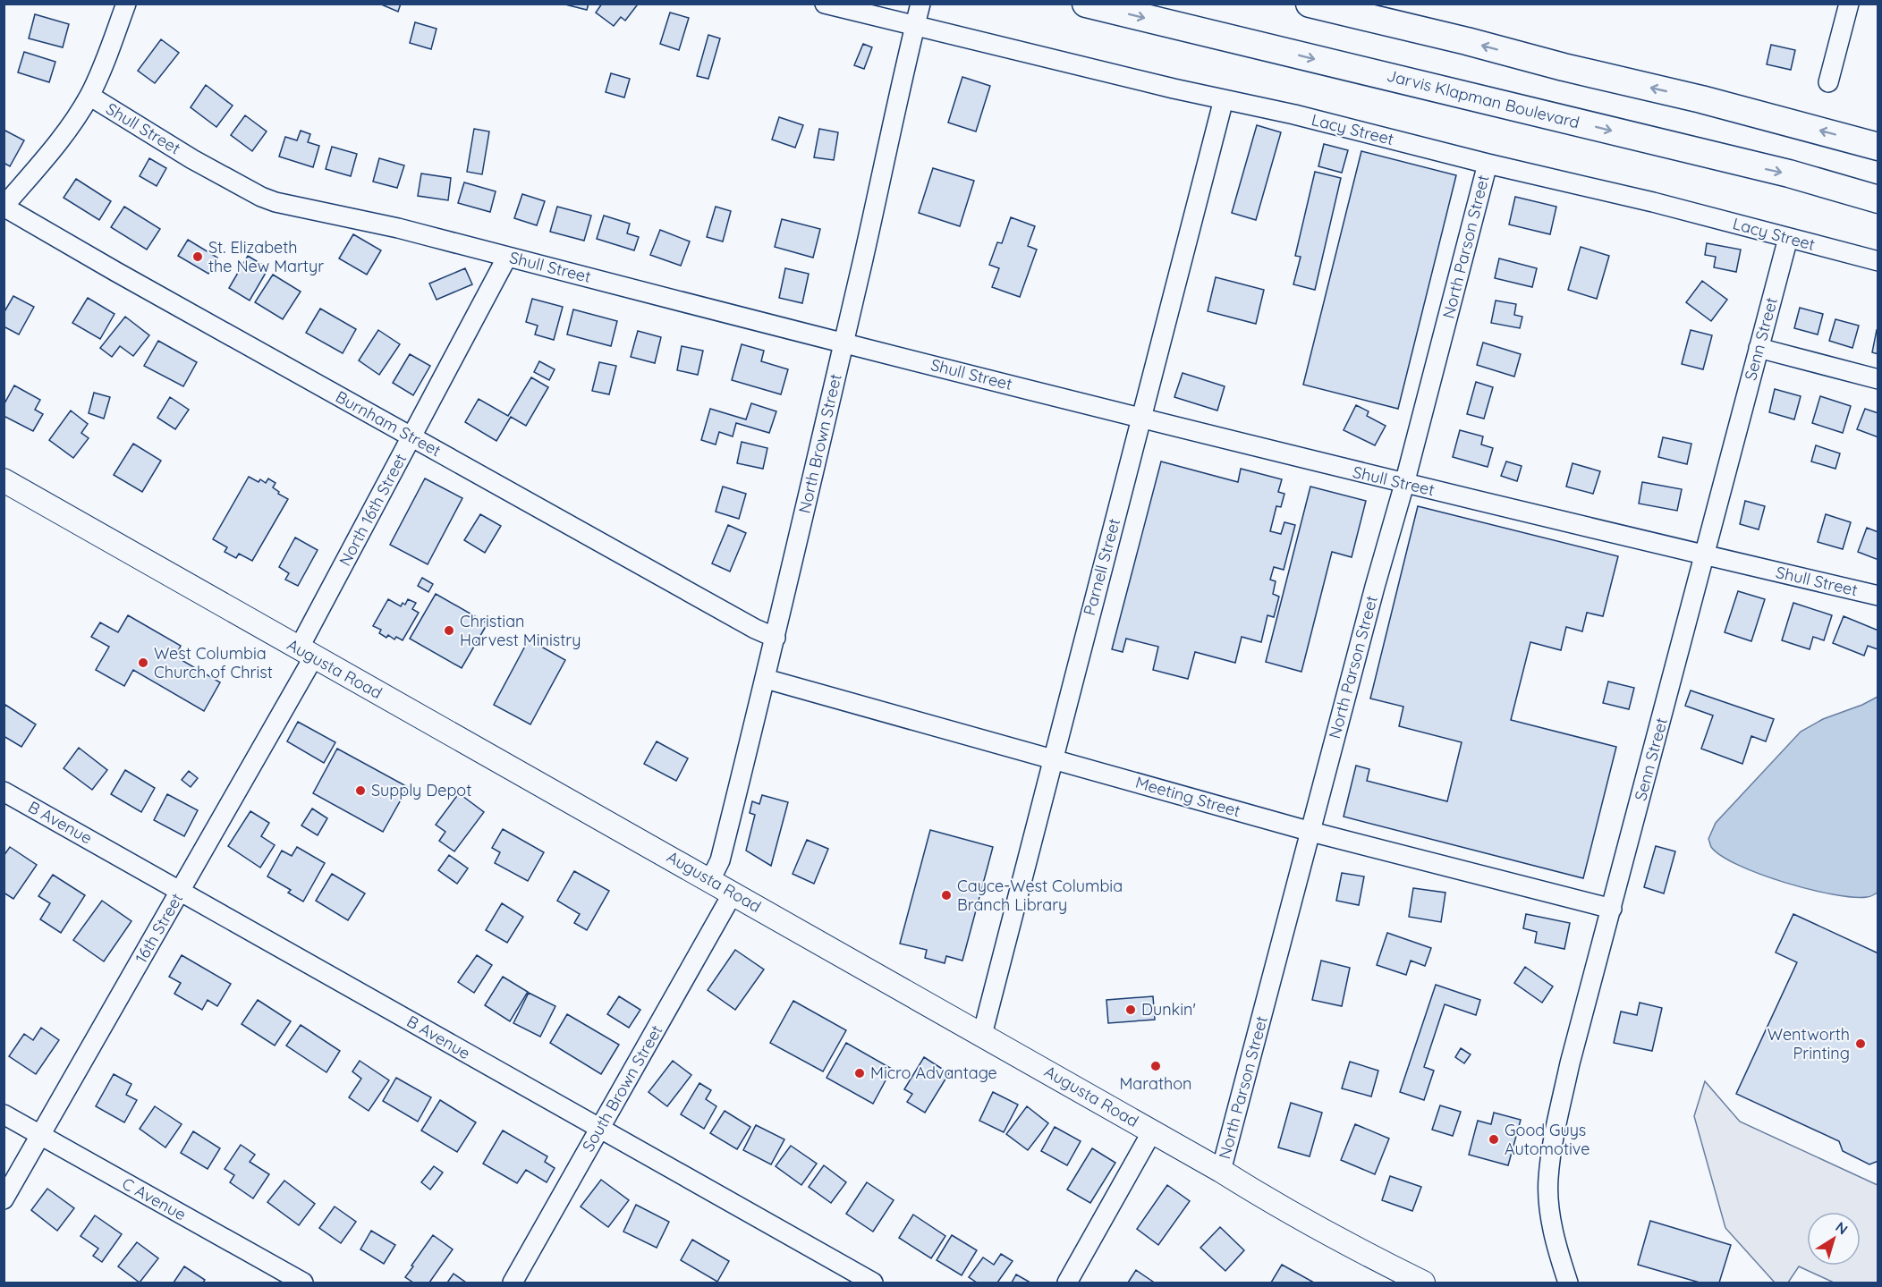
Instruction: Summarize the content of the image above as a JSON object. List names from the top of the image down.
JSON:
{
  "streets": {
    "highway": ["Jarvis Klapman Boulevard"],
    "main road": ["Augusta Road"],
    "street": [
      "Shull Street",
      "Lacy Street",
      "North Parson Street",
      "Senn Street",
      "Burnham Street",
      "North Brown Street",
      "North 16th Street",
      "Parnell Street",
      "Meeting Street",
      "B Avenue",
      "16th Street",
      "South Brown Street",
      "C Avenue"
    ]
  },
  "crossings": [
    ["Shull Street", "North Parson Street"],
    ["Shull Street", "Senn Street"],
    ["Shull Street", "North Brown Street"],
    ["Shull Street", "North 16th Street"],
    ["Shull Street", "Parnell Street"],
    ["Lacy Street", "North Parson Street"],
    ["Lacy Street", "Senn Street"],
    ["Lacy Street", "North Brown Street"],
    ["Lacy Street", "Parnell Street"],
    ["North Parson Street", "Augusta Road"],
    ["North Parson Street", "Meeting Street"],
    ["Senn Street", "Meeting Street"],
    ["Burnham Street", "North Brown Street"],
    ["Burnham Street", "North 16th Street"],
    ["North Brown Street", "Augusta Road"],
    ["North Brown Street", "Meeting Street"],
    ["North 16th Street", "Augusta Road"],
    ["North 16th Street", "16th Street"],
    ["Parnell Street", "Augusta Road"],
    ["Parnell Street", "Meeting Street"],
    ["Augusta Road", "16th Street"],
    ["Augusta Road", "South Brown Street"],
    ["B Avenue", "16th Street"],
    ["B Avenue", "South Brown Street"],
    ["16th Street", "C Avenue"]
  ],
  "places": [
    "St. Elizabeth the New Martyr",
    "Christian Harvest Ministry",
    "West Columbia Church of Christ",
    "Supply Depot",
    "Cayce-West Columbia Branch Library",
    "Dunkin'",
    "Wentworth Printing",
    "Marathon",
    "Micro Advantage",
    "Good Guys Automotive"
  ],
  "north": "top right"
}
